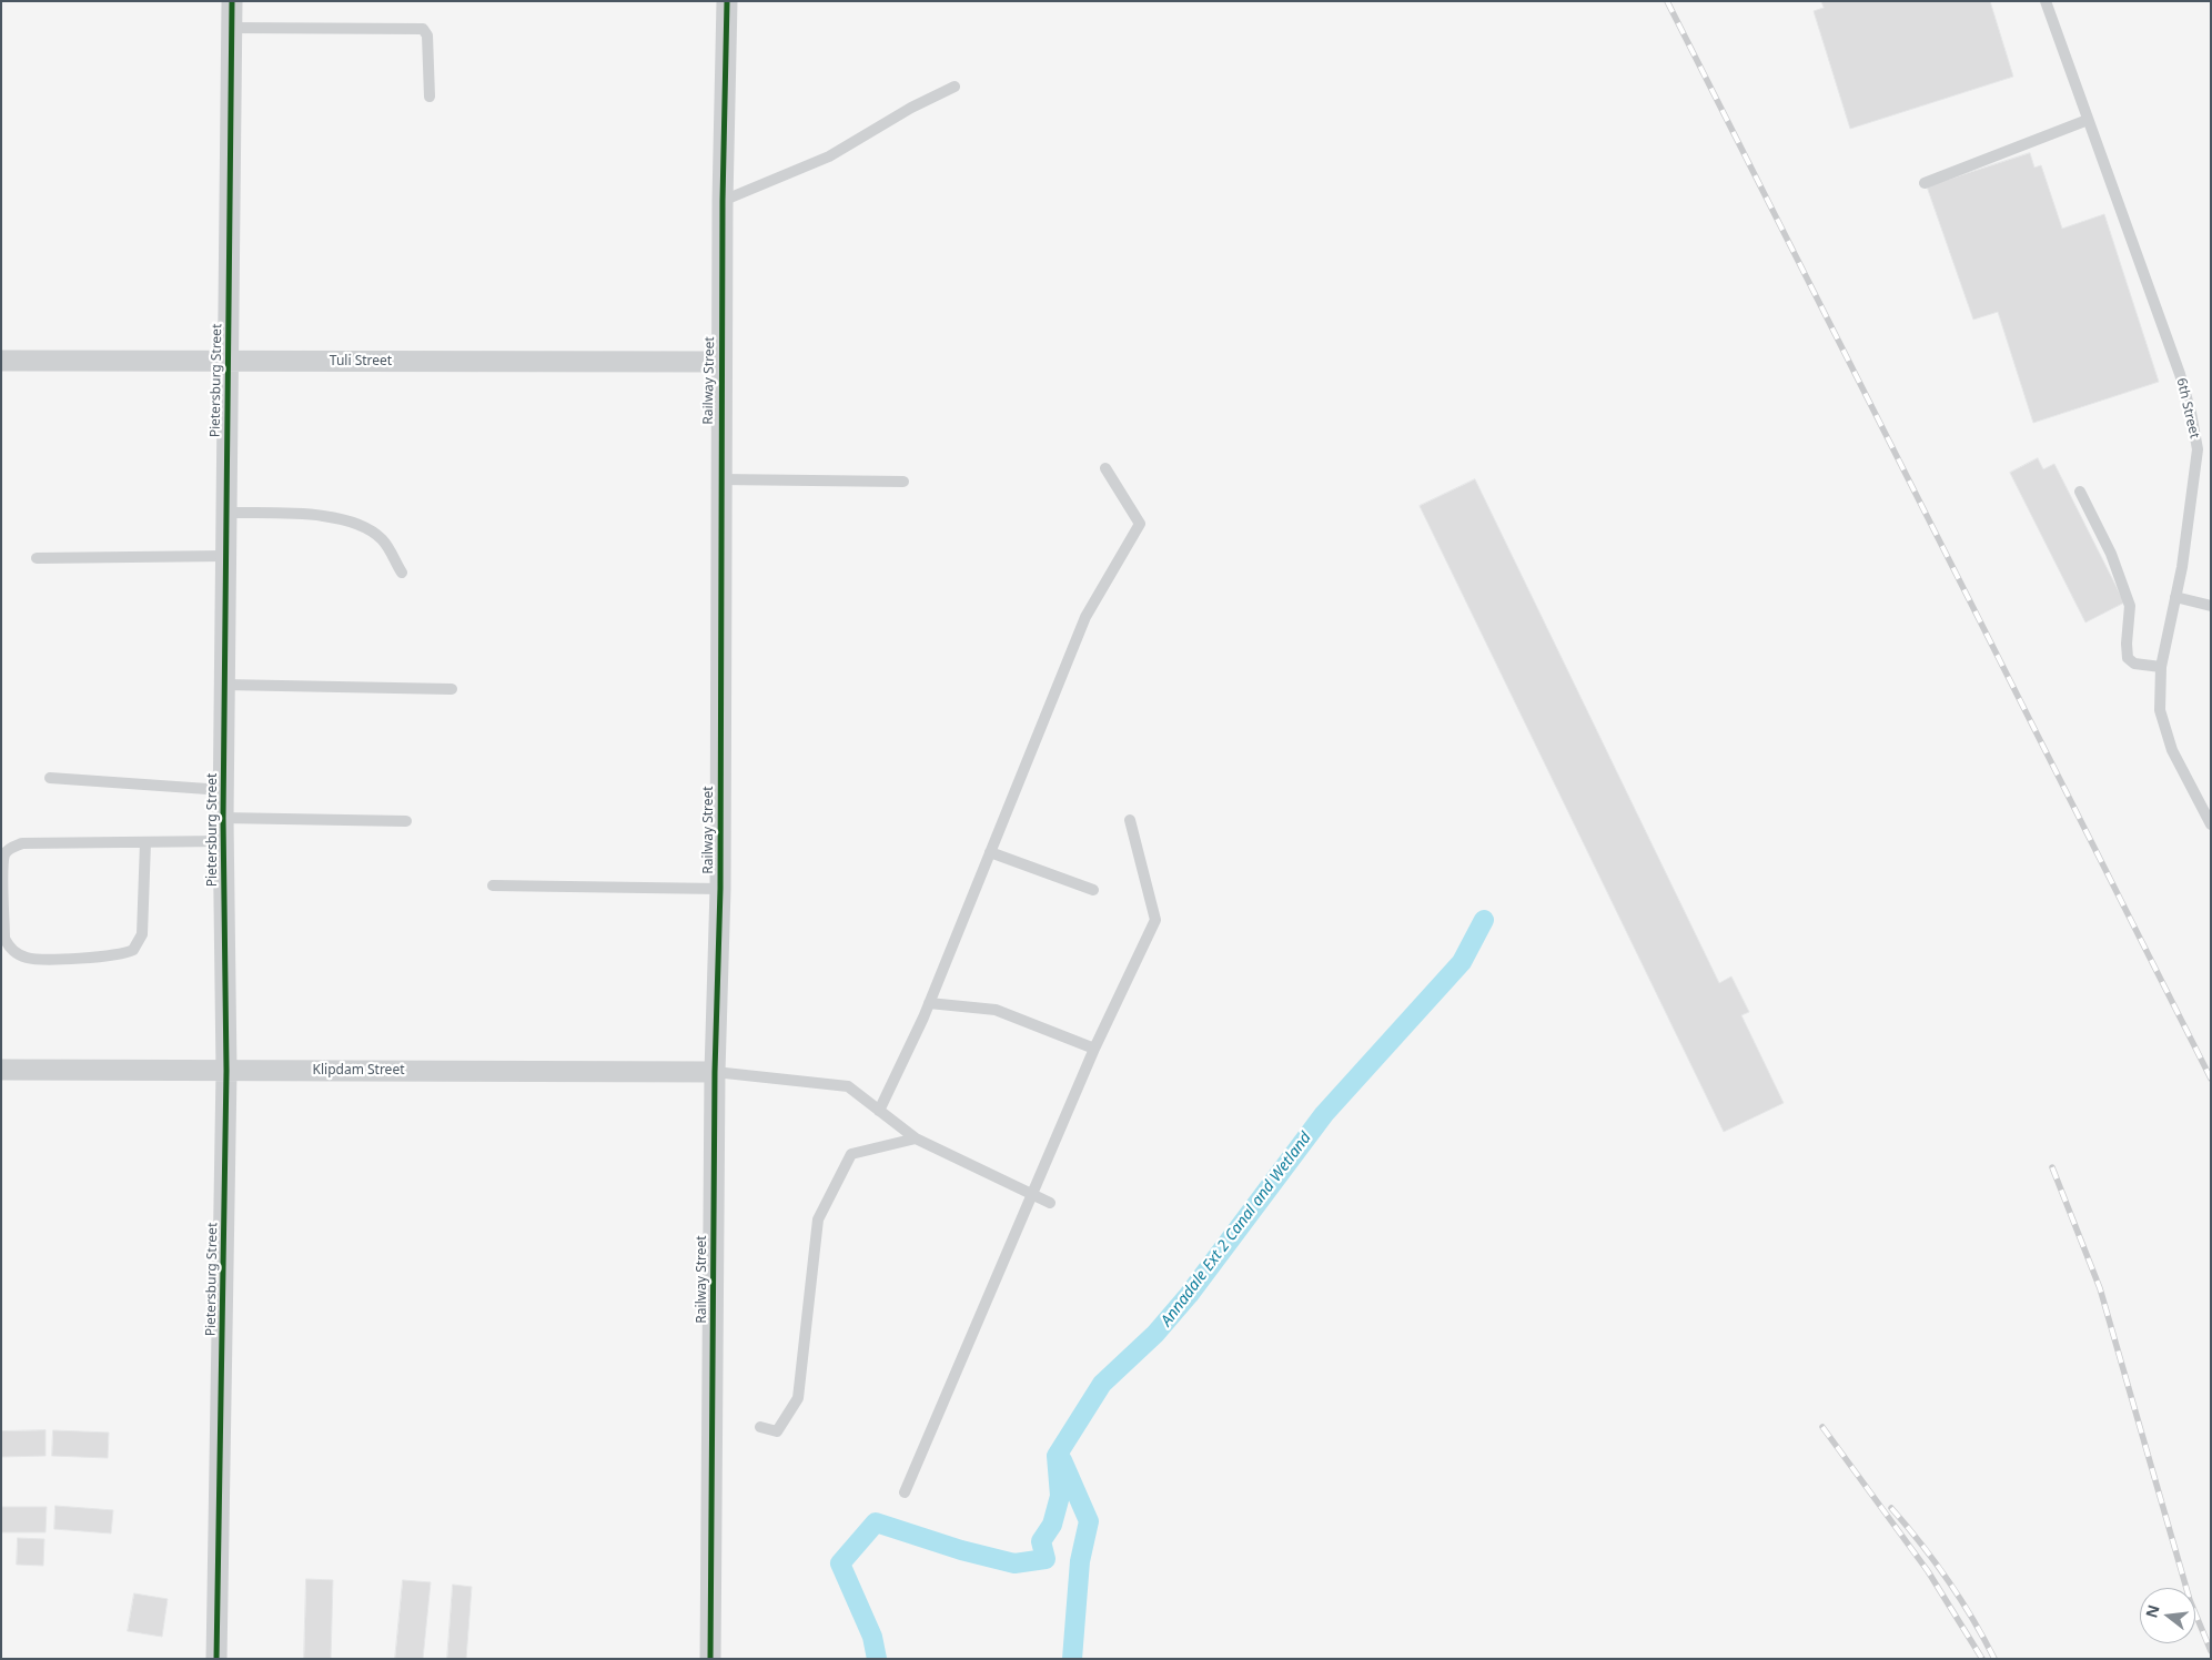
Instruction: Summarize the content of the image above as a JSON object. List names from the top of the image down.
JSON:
{
  "streets": {
    "street": [
      "Tuli Street",
      "Pietersburg Street",
      "Railway Street",
      "Klipdam Street"
    ],
    "lane": ["6th Street"]
  },
  "crossings": [
    ["Tuli Street", "Pietersburg Street"],
    ["Tuli Street", "Railway Street"],
    ["Pietersburg Street", "Klipdam Street"],
    ["Railway Street", "Klipdam Street"]
  ],
  "water": ["Annadale Ext 2 Canal and Wetland"],
  "north": "left"
}
